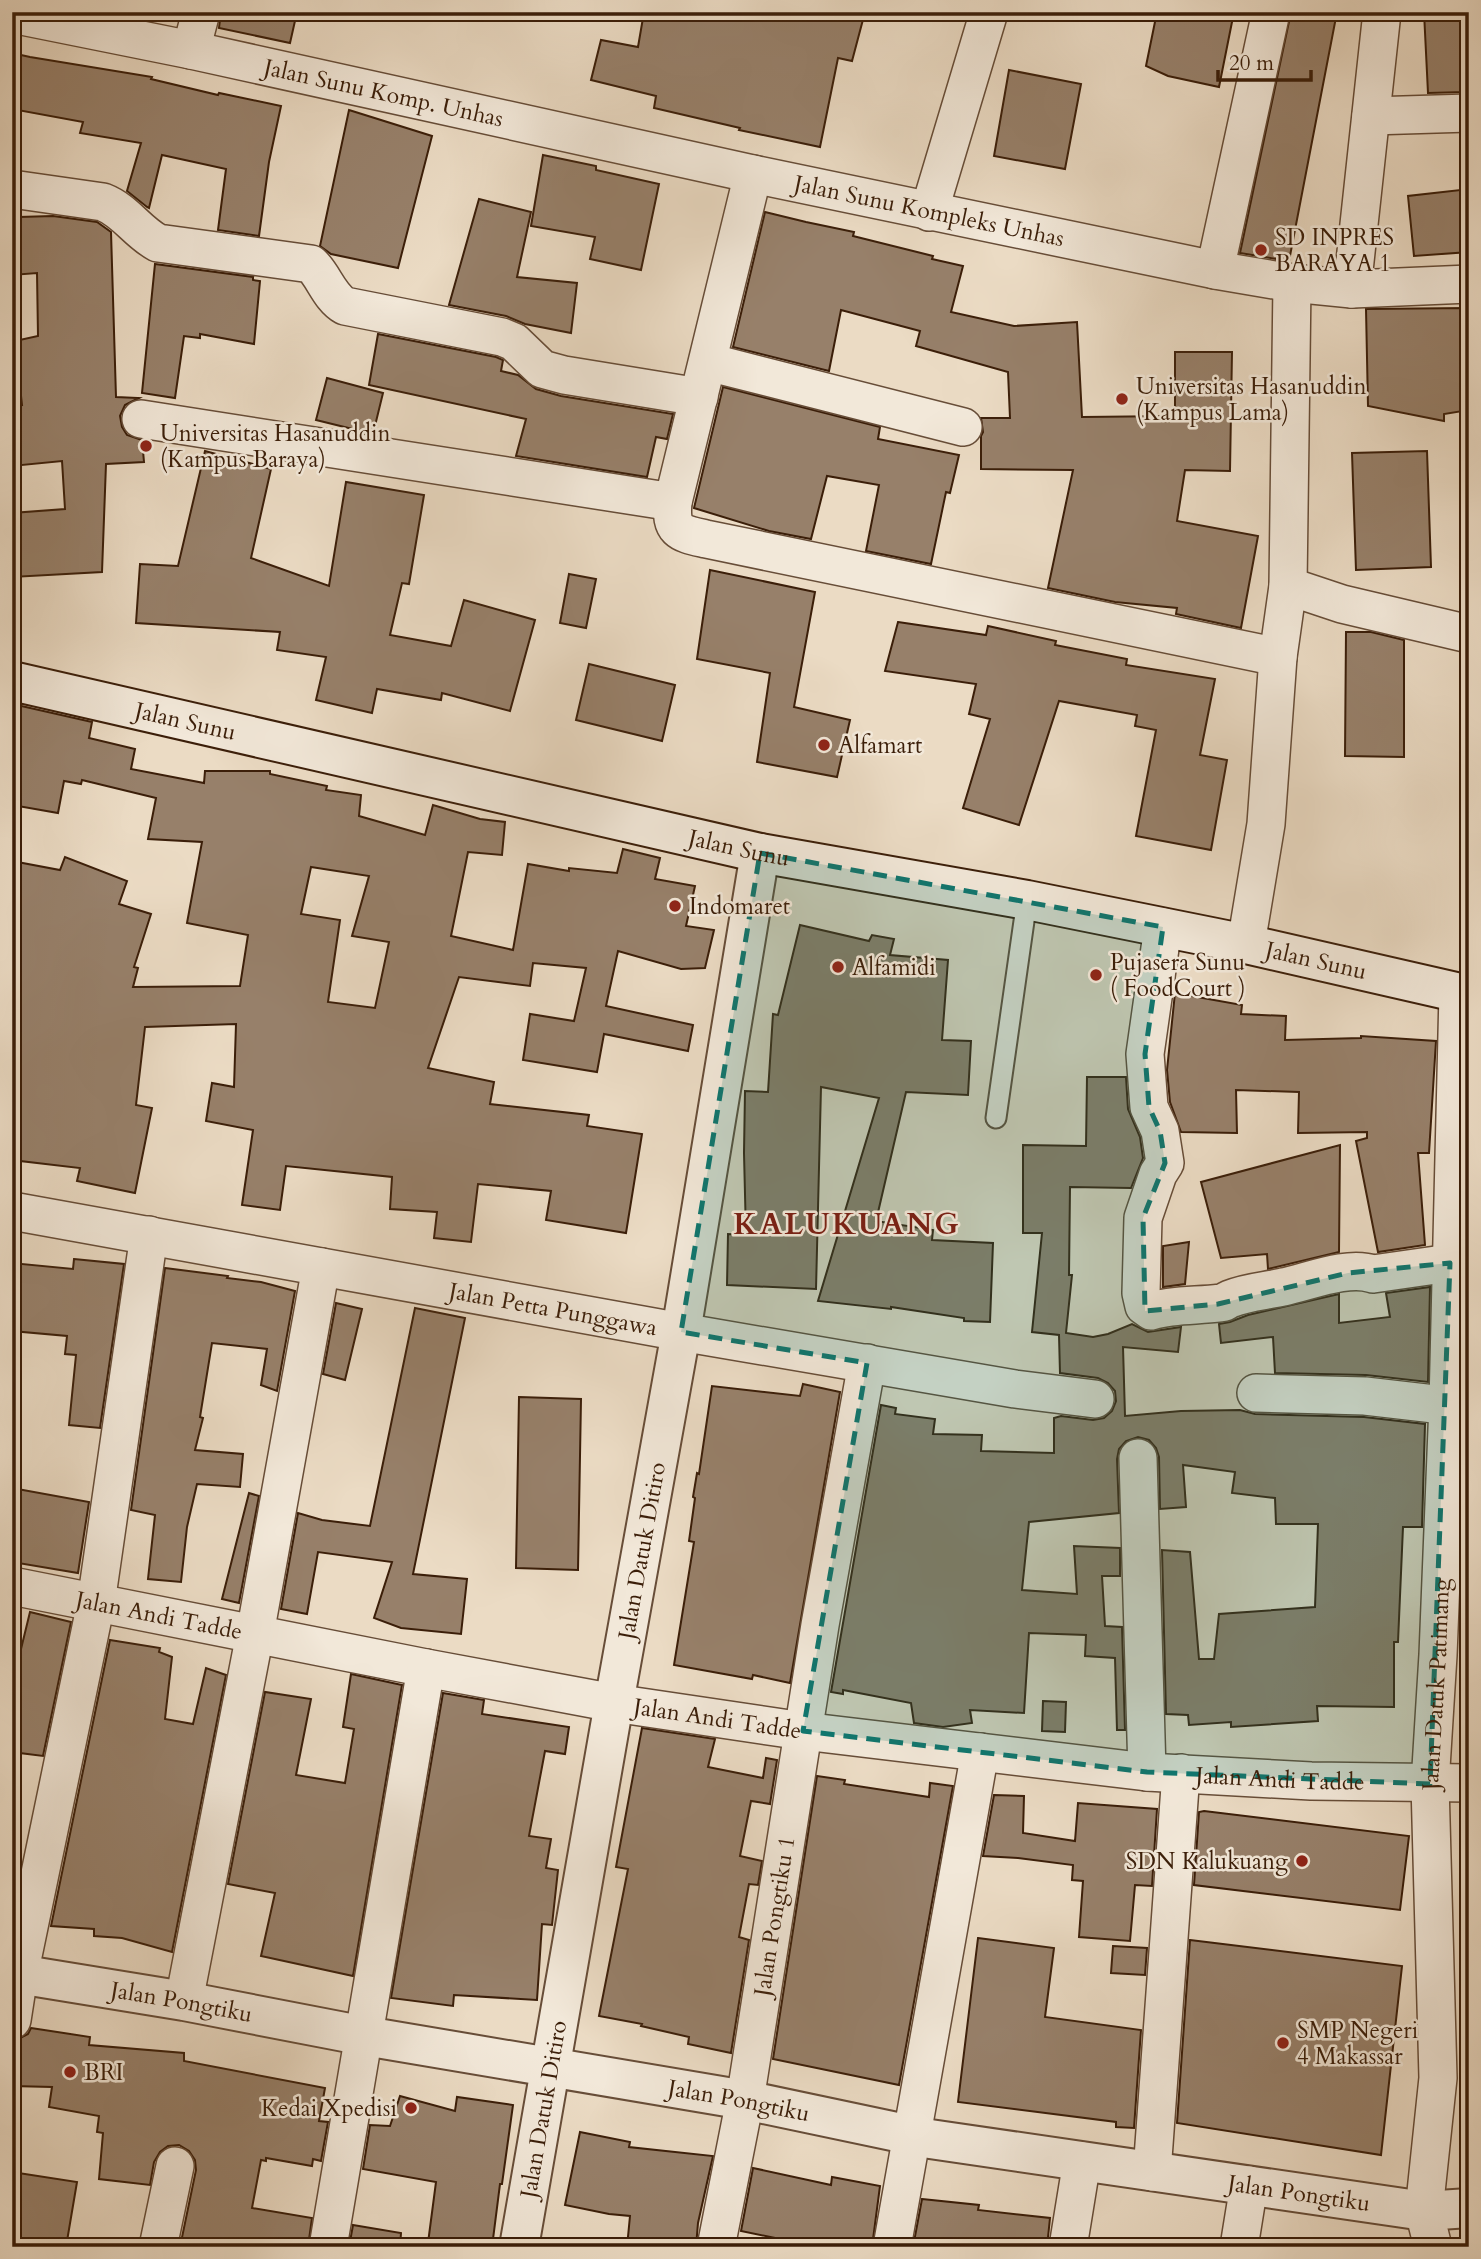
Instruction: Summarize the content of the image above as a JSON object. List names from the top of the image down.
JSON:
{
  "streets": {
    "street": [
      "Jalan Sunu Komp. Unhas",
      "Jalan Sunu Kompleks Unhas",
      "Jalan Sunu",
      "Jalan Petta Punggawa",
      "Jalan Datuk Ditiro",
      "Jalan Andi Tadde",
      "Jalan Datuk Patimang",
      "Jalan Pongtiku 1",
      "Jalan Pongtiku"
    ]
  },
  "crossings": [
    ["Jalan Sunu Komp. Unhas", "Jalan Sunu Kompleks Unhas"],
    ["Jalan Sunu", "Jalan Datuk Ditiro"],
    ["Jalan Sunu", "Jalan Datuk Patimang"],
    ["Jalan Petta Punggawa", "Jalan Datuk Ditiro"],
    ["Jalan Petta Punggawa", "Jalan Pongtiku 1"],
    ["Jalan Datuk Ditiro", "Jalan Andi Tadde"],
    ["Jalan Datuk Ditiro", "Jalan Pongtiku"],
    ["Jalan Andi Tadde", "Jalan Datuk Patimang"],
    ["Jalan Andi Tadde", "Jalan Pongtiku 1"],
    ["Jalan Datuk Patimang", "Jalan Pongtiku"],
    ["Jalan Pongtiku 1", "Jalan Pongtiku"]
  ],
  "districts": ["KALUKUANG"],
  "places": [
    "SD INPRES BARAYA 1",
    "Universitas Hasanuddin (Kampus Lama)",
    "Universitas Hasanuddin (Kampus Baraya)",
    "Alfamart",
    "Indomaret",
    "Alfamidi",
    "Pujasera Sunu ( FoodCourt )",
    "SDN Kalukuang",
    "SMP Negeri 4 Makassar",
    "BRI",
    "Kedai Xpedisi"
  ],
  "scale_bar": "20 m"
}
